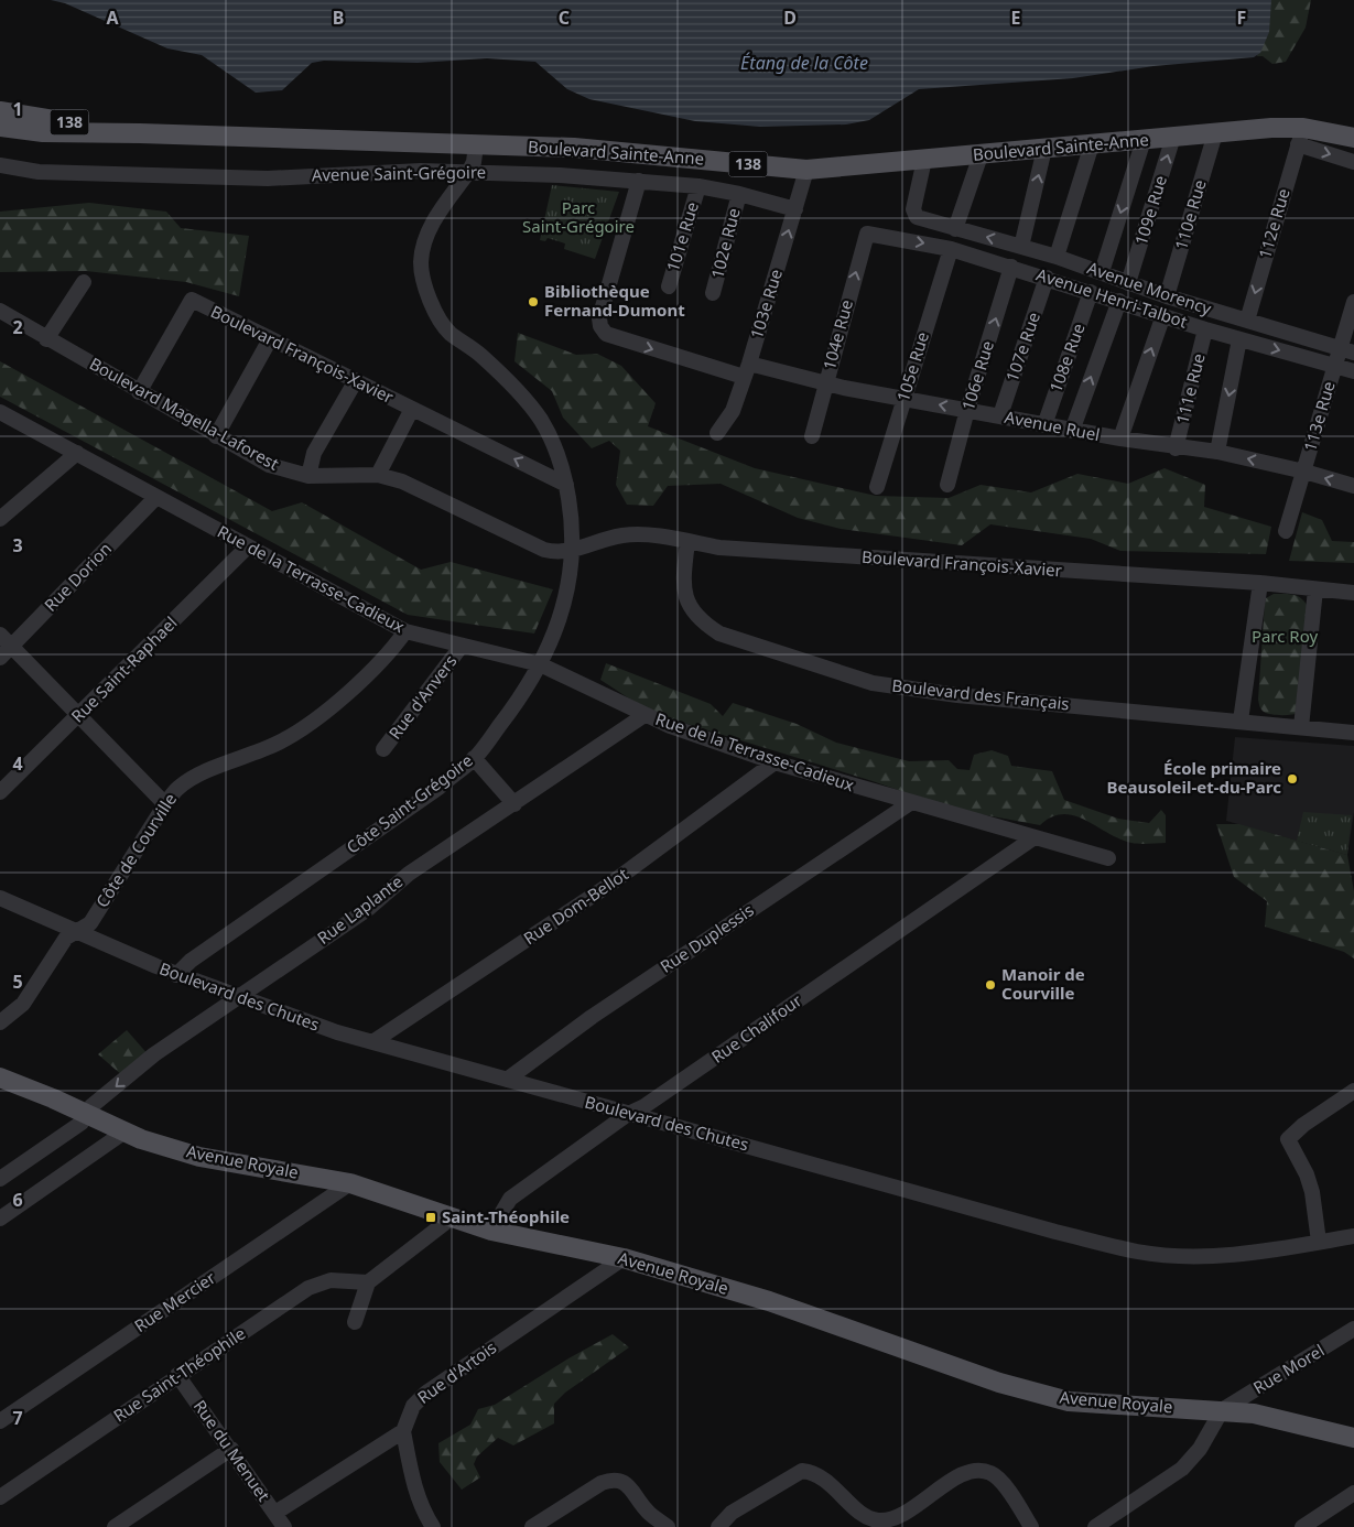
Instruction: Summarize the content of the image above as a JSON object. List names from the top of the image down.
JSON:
{
  "streets": {
    "main road": ["138", "Boulevard Sainte-Anne", "Avenue Royale"],
    "street": [
      "Avenue Saint-Grégoire",
      "109e Rue",
      "110e Rue",
      "112e Rue",
      "101e Rue",
      "102e Rue",
      "Avenue Morency",
      "Avenue Henri-Talbot",
      "103e Rue",
      "104e Rue",
      "107e Rue",
      "Boulevard François-Xavier",
      "108e Rue",
      "105e Rue",
      "106e Rue",
      "111e Rue",
      "Boulevard Magella-Laforest",
      "113e Rue",
      "Avenue Ruel",
      "Rue Dorion",
      "Rue de la Terrasse-Cadieux",
      "Rue Saint-Raphael",
      "Boulevard des Français",
      "Rue d'Anvers",
      "Côte Saint-Grégoire",
      "Côte de Courville",
      "Rue Dom-Bellot",
      "Rue Laplante",
      "Rue Duplessis",
      "Boulevard des Chutes",
      "Rue Chalifour",
      "Rue Mercier",
      "Rue Morel",
      "Rue d'Artois",
      "Rue Saint-Théophile",
      "Rue du Menuet"
    ]
  },
  "crossings": [
    ["Boulevard Sainte-Anne", "109e Rue"],
    ["Boulevard Sainte-Anne", "110e Rue"],
    ["Boulevard Sainte-Anne", "112e Rue"],
    ["Boulevard Sainte-Anne", "Avenue Morency"],
    ["Boulevard Sainte-Anne", "103e Rue"],
    ["Boulevard Sainte-Anne", "Côte Saint-Grégoire"],
    ["Avenue Saint-Grégoire", "101e Rue"],
    ["Avenue Saint-Grégoire", "102e Rue"],
    ["Avenue Saint-Grégoire", "103e Rue"],
    ["Avenue Saint-Grégoire", "Avenue Ruel"],
    ["Avenue Saint-Grégoire", "Côte Saint-Grégoire"],
    ["109e Rue", "Avenue Morency"],
    ["110e Rue", "Avenue Morency"],
    ["112e Rue", "Avenue Morency"],
    ["Avenue Morency", "113e Rue"],
    ["Avenue Henri-Talbot", "104e Rue"],
    ["Avenue Henri-Talbot", "107e Rue"],
    ["Avenue Henri-Talbot", "108e Rue"],
    ["Avenue Henri-Talbot", "105e Rue"],
    ["Avenue Henri-Talbot", "106e Rue"],
    ["Avenue Henri-Talbot", "111e Rue"],
    ["Avenue Henri-Talbot", "113e Rue"],
    ["103e Rue", "Avenue Ruel"],
    ["104e Rue", "Avenue Ruel"],
    ["107e Rue", "Avenue Ruel"],
    ["Boulevard François-Xavier", "Boulevard Magella-Laforest"],
    ["Boulevard François-Xavier", "Boulevard des Français"],
    ["Boulevard François-Xavier", "Côte Saint-Grégoire"],
    ["108e Rue", "Avenue Ruel"],
    ["105e Rue", "Avenue Ruel"],
    ["106e Rue", "Avenue Ruel"],
    ["111e Rue", "Avenue Ruel"],
    ["Boulevard Magella-Laforest", "Côte Saint-Grégoire"],
    ["113e Rue", "Avenue Ruel"],
    ["Rue Dorion", "Rue de la Terrasse-Cadieux"],
    ["Rue de la Terrasse-Cadieux", "Rue Saint-Raphael"],
    ["Rue de la Terrasse-Cadieux", "Rue d'Anvers"],
    ["Rue de la Terrasse-Cadieux", "Côte Saint-Grégoire"],
    ["Rue de la Terrasse-Cadieux", "Côte de Courville"],
    ["Rue de la Terrasse-Cadieux", "Rue Dom-Bellot"],
    ["Rue de la Terrasse-Cadieux", "Rue Laplante"],
    ["Rue de la Terrasse-Cadieux", "Rue Duplessis"],
    ["Rue de la Terrasse-Cadieux", "Rue Chalifour"],
    ["Côte Saint-Grégoire", "Boulevard des Chutes"],
    ["Côte de Courville", "Boulevard des Chutes"],
    ["Rue Dom-Bellot", "Boulevard des Chutes"],
    ["Rue Laplante", "Boulevard des Chutes"],
    ["Rue Laplante", "Avenue Royale"],
    ["Rue Duplessis", "Boulevard des Chutes"],
    ["Boulevard des Chutes", "Rue Chalifour"],
    ["Rue Chalifour", "Avenue Royale"],
    ["Avenue Royale", "Rue Mercier"],
    ["Avenue Royale", "Rue Morel"],
    ["Avenue Royale", "Rue d'Artois"],
    ["Rue Saint-Théophile", "Rue du Menuet"]
  ],
  "one_way": [
    "112e Rue",
    "Avenue Henri-Talbot",
    "103e Rue",
    "104e Rue"
  ],
  "water": ["Étang de la Côte"],
  "parks": ["Parc Saint-Grégoire", "Parc Roy"],
  "places": {
    "other": ["Bibliothèque Fernand-Dumont", "École primaire Beausoleil-et-du-Parc", "Manoir de Courville"],
    "transit": ["Saint-Théophile"]
  },
  "grid": {
    "columns": [
      "A",
      "B",
      "C",
      "D",
      "E",
      "F"
    ],
    "rows": [
      "1",
      "2",
      "3",
      "4",
      "5",
      "6",
      "7"
    ]
  }
}
